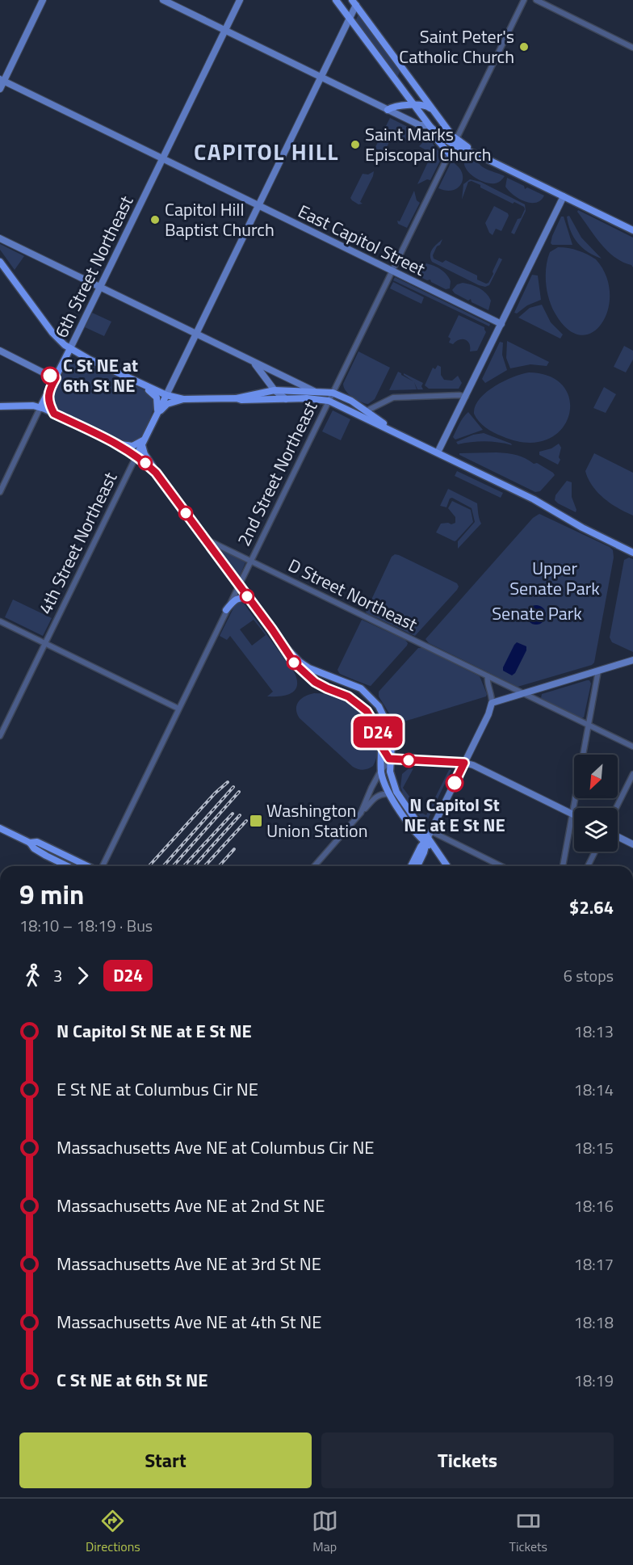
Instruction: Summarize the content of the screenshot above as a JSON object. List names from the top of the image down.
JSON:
{
  "streets": {
    "main road": ["East Capitol Street", "6th Street Northeast", "4th Street Northeast"],
    "street": ["2nd Street Northeast", "D Street Northeast"]
  },
  "crossings": [
    ["East Capitol Street", "6th Street Northeast"],
    ["East Capitol Street", "2nd Street Northeast"],
    ["East Capitol Street", "4th Street Northeast"],
    ["2nd Street Northeast", "D Street Northeast"]
  ],
  "districts": ["CAPITOL HILL"],
  "parks": ["Upper Senate Park", "Senate Park"],
  "places": {
    "other": [
      "Saint Peter's Catholic Church",
      "Saint Marks Episcopal Church",
      "Capitol Hill Baptist Church",
      "C St NE at 6th St NE",
      "N Capitol St NE at E St NE"
    ],
    "transit": ["Washington Union Station"]
  },
  "lines": ["bus line D24"],
  "north": "bottom left",
  "page": {
    "on_map": "D24",
    "heading": ["9 min", "18:10 – 18:19 · Bus", "$2.64"],
    "legs": ["3", "D24", "6 stops"],
    "list": [
      {
        "name": "N Capitol St NE at E St NE",
        "value": "18:13"
      },
      {
        "name": "E St NE at Columbus Cir NE",
        "value": "18:14"
      },
      {
        "name": "Massachusetts Ave NE at Columbus Cir NE",
        "value": "18:15"
      },
      {
        "name": "Massachusetts Ave NE at 2nd St NE",
        "value": "18:16"
      },
      {
        "name": "Massachusetts Ave NE at 3rd St NE",
        "value": "18:17"
      },
      {
        "name": "Massachusetts Ave NE at 4th St NE",
        "value": "18:18"
      },
      {
        "name": "C St NE at 6th St NE",
        "value": "18:19"
      }
    ],
    "buttons": ["Start", "Tickets"],
    "tabs": ["Directions", "Map", "Tickets"]
  }
}
